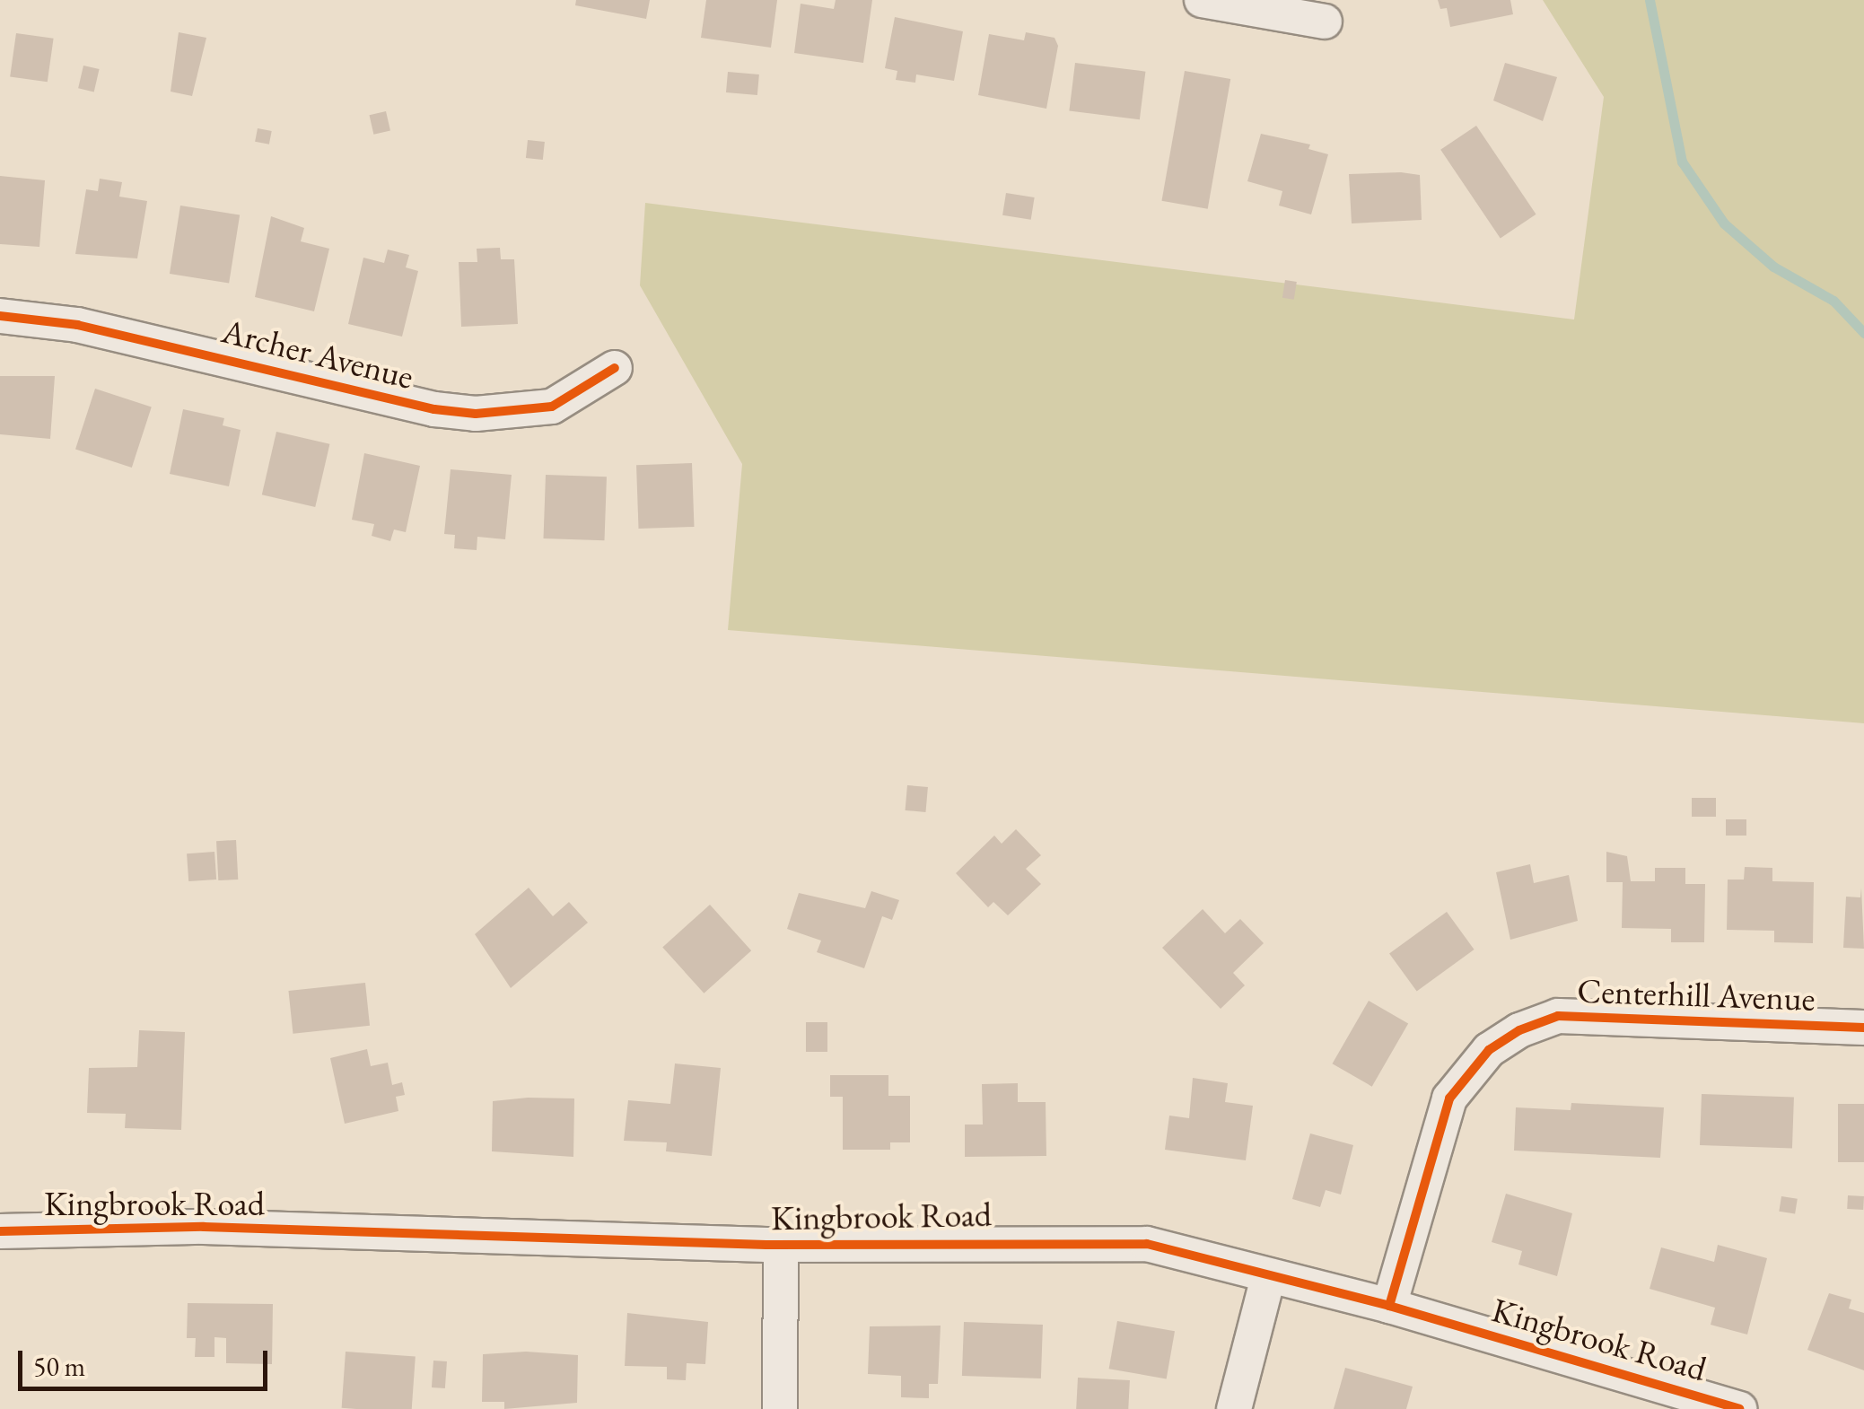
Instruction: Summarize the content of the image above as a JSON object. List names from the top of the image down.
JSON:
{
  "streets": {
    "street": ["Archer Avenue", "Centerhill Avenue", "Kingbrook Road"]
  },
  "crossings": [
    ["Centerhill Avenue", "Kingbrook Road"]
  ],
  "scale_bar": "50 m"
}
